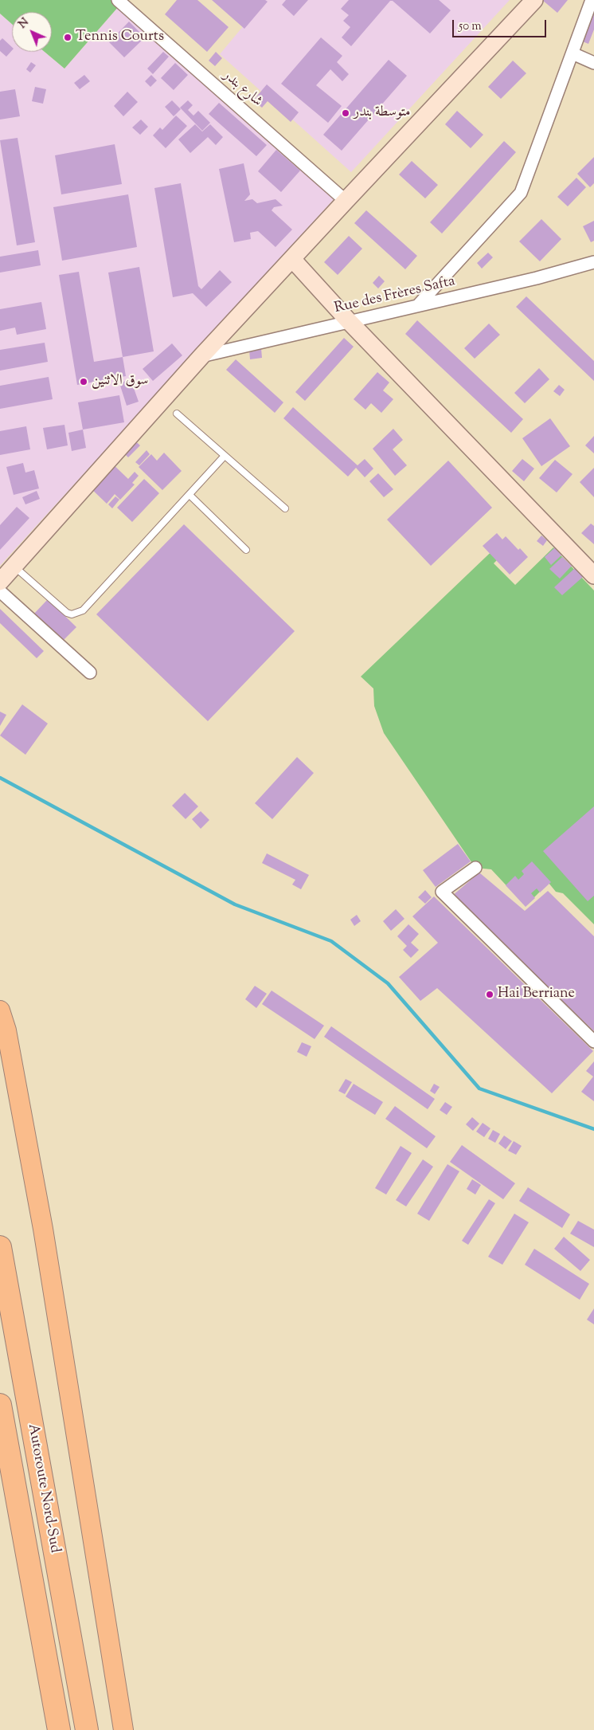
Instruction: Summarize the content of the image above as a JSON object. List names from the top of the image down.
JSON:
{
  "streets": {
    "highway": ["Autoroute Nord-Sud"],
    "street": ["شارع بندر", "Rue des Frères Safta"]
  },
  "places": [
    "Tennis Courts",
    "متوسطة بندر",
    "ﺳﻮق اﻻﺛﻨﻴﻦ",
    "Hai Berriane"
  ],
  "scale_bar": "50 m",
  "north": "top left"
}
